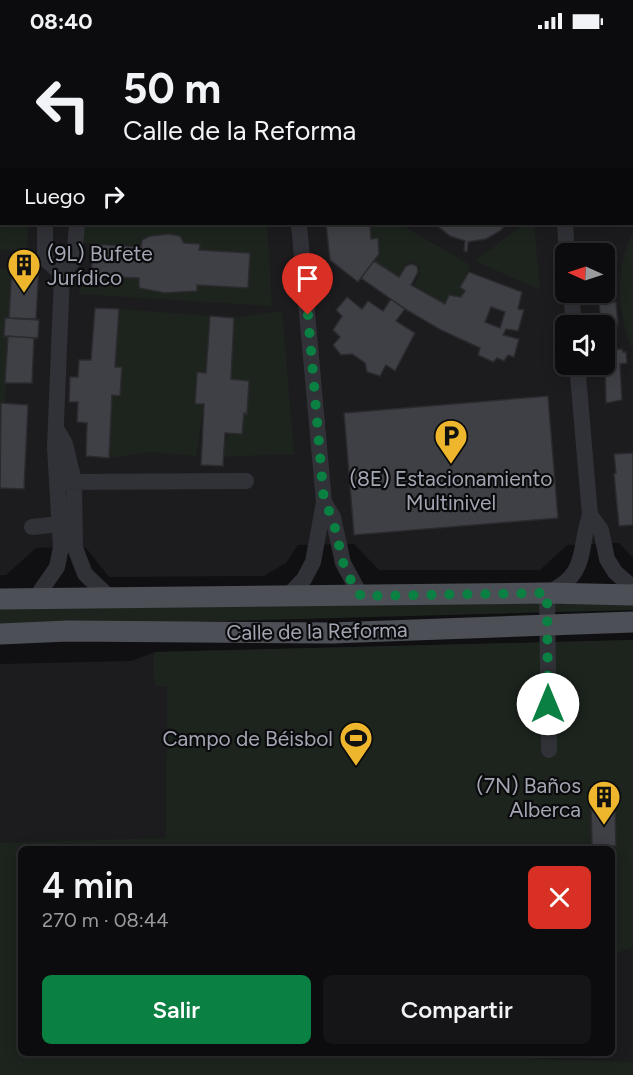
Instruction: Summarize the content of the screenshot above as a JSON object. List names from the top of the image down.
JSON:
{
  "streets": {
    "main road": ["Calle de la Reforma"]
  },
  "places": {
    "building": ["(9L) Bufete Jurídico", "(7N) Baños Alberca"],
    "parking": ["(8E) Estacionamiento Multinivel"],
    "sports": ["Campo de Béisbol"]
  },
  "north": "left",
  "page": {
    "status": "08:40",
    "turn": ["50 m", "Calle de la Reforma"],
    "then": "Luego",
    "heading": ["4 min", "270 m · 08:44"],
    "buttons": ["Salir", "Compartir"]
  }
}
